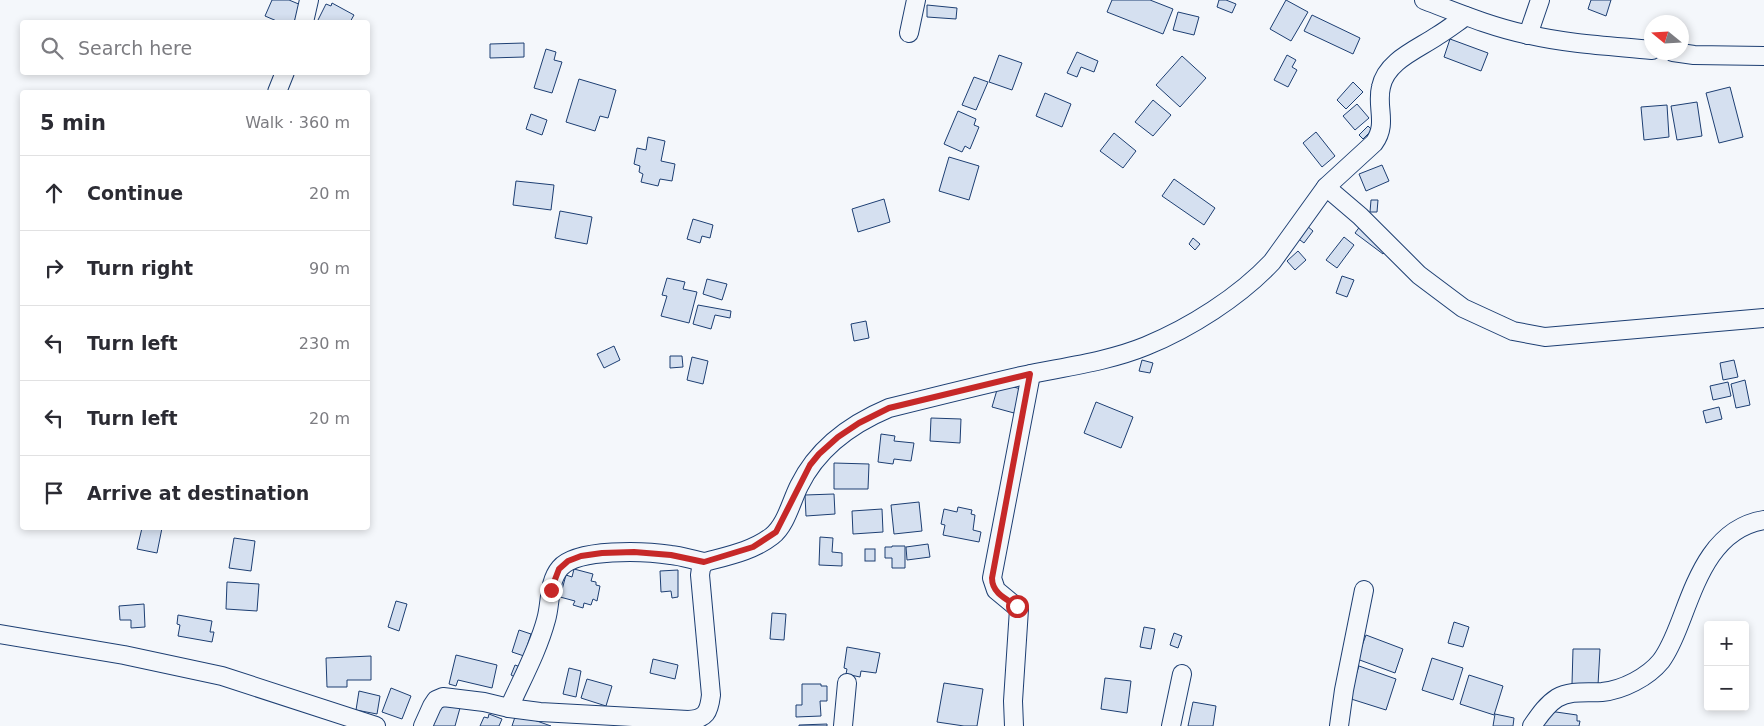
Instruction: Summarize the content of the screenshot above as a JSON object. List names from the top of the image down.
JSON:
{
  "north": "left",
  "page": {
    "search": "Search here",
    "heading": ["5 min", "Walk · 360 m"],
    "list": [
      ["Continue", "20 m"],
      ["Turn right", "90 m"],
      ["Turn left", "230 m"],
      ["Turn left", "20 m"],
      "Arrive at destination"
    ],
    "map_buttons": ["+", "−"]
  }
}
